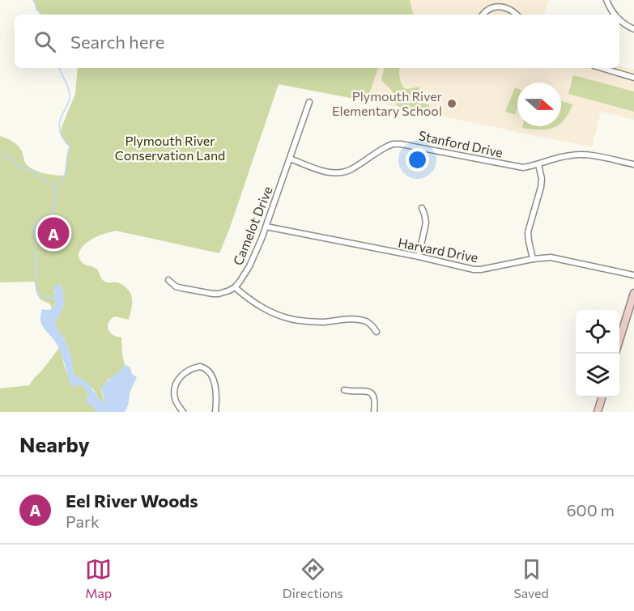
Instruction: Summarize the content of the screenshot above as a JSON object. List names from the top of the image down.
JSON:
{
  "streets": {
    "street": ["Stanford Drive", "Camelot Drive", "Harvard Drive"]
  },
  "crossings": [
    ["Stanford Drive", "Camelot Drive"],
    ["Camelot Drive", "Harvard Drive"]
  ],
  "parks": ["Plymouth River Conservation Land"],
  "places": ["Plymouth River Elementary School"],
  "north": "right",
  "page": {
    "search": "Search here",
    "pins": "A",
    "heading": "Nearby",
    "list": [
      {
        "mark": "A",
        "name": "Eel River Woods",
        "note": "Park",
        "value": "600 m"
      }
    ],
    "nav": ["Map", "Directions", "Saved"]
  }
}
